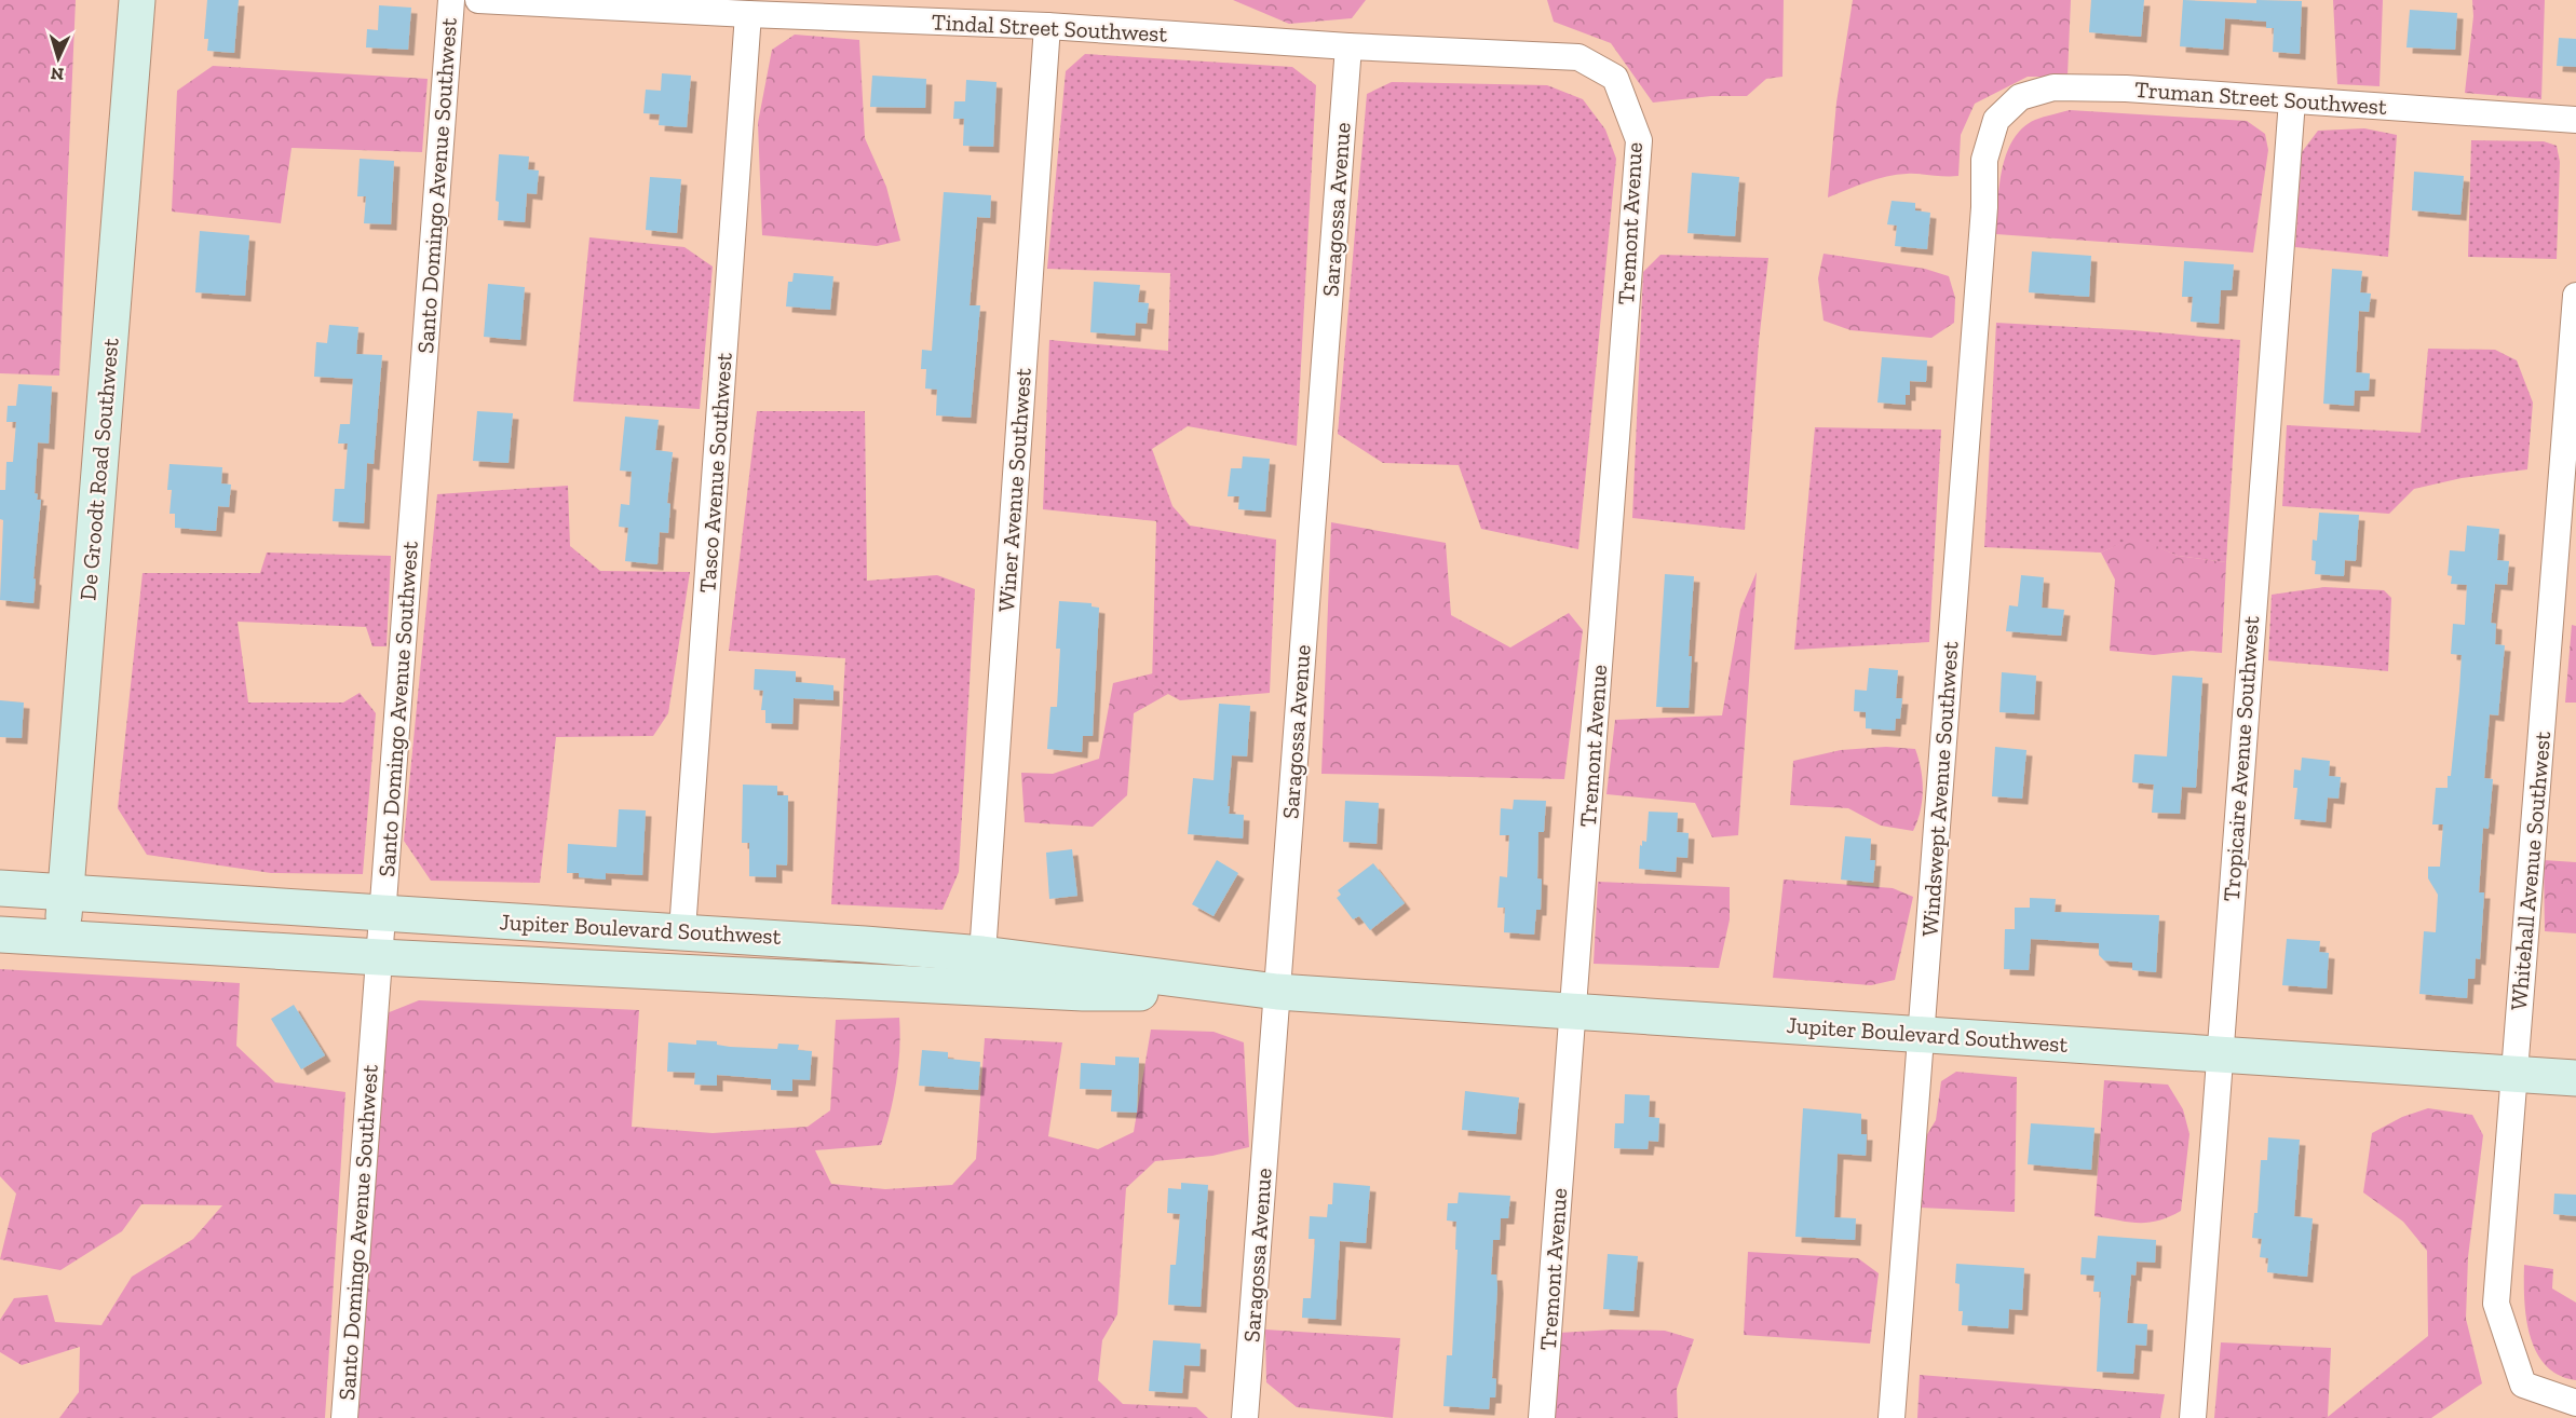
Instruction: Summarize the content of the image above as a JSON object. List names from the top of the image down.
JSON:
{
  "streets": {
    "street": [
      "Tindal Street Southwest",
      "Truman Street Southwest",
      "Santo Domingo Avenue Southwest",
      "Saragossa Avenue",
      "Tremont Avenue",
      "De Groodt Road Southwest",
      "Tasco Avenue Southwest",
      "Winer Avenue Southwest",
      "Tropicaire Avenue Southwest",
      "Windswept Avenue Southwest",
      "Whitehall Avenue Southwest",
      "Jupiter Boulevard Southwest"
    ]
  },
  "crossings": [
    ["Tindal Street Southwest", "Saragossa Avenue"],
    ["Tindal Street Southwest", "Tremont Avenue"],
    ["Tindal Street Southwest", "Tasco Avenue Southwest"],
    ["Tindal Street Southwest", "Winer Avenue Southwest"],
    ["Truman Street Southwest", "Tropicaire Avenue Southwest"],
    ["Truman Street Southwest", "Windswept Avenue Southwest"],
    ["Santo Domingo Avenue Southwest", "Jupiter Boulevard Southwest"],
    ["Saragossa Avenue", "Jupiter Boulevard Southwest"],
    ["Tremont Avenue", "Jupiter Boulevard Southwest"],
    ["De Groodt Road Southwest", "Jupiter Boulevard Southwest"],
    ["Tasco Avenue Southwest", "Jupiter Boulevard Southwest"],
    ["Winer Avenue Southwest", "Jupiter Boulevard Southwest"],
    ["Tropicaire Avenue Southwest", "Jupiter Boulevard Southwest"],
    ["Windswept Avenue Southwest", "Jupiter Boulevard Southwest"],
    ["Whitehall Avenue Southwest", "Jupiter Boulevard Southwest"]
  ],
  "north": "bottom"
}
